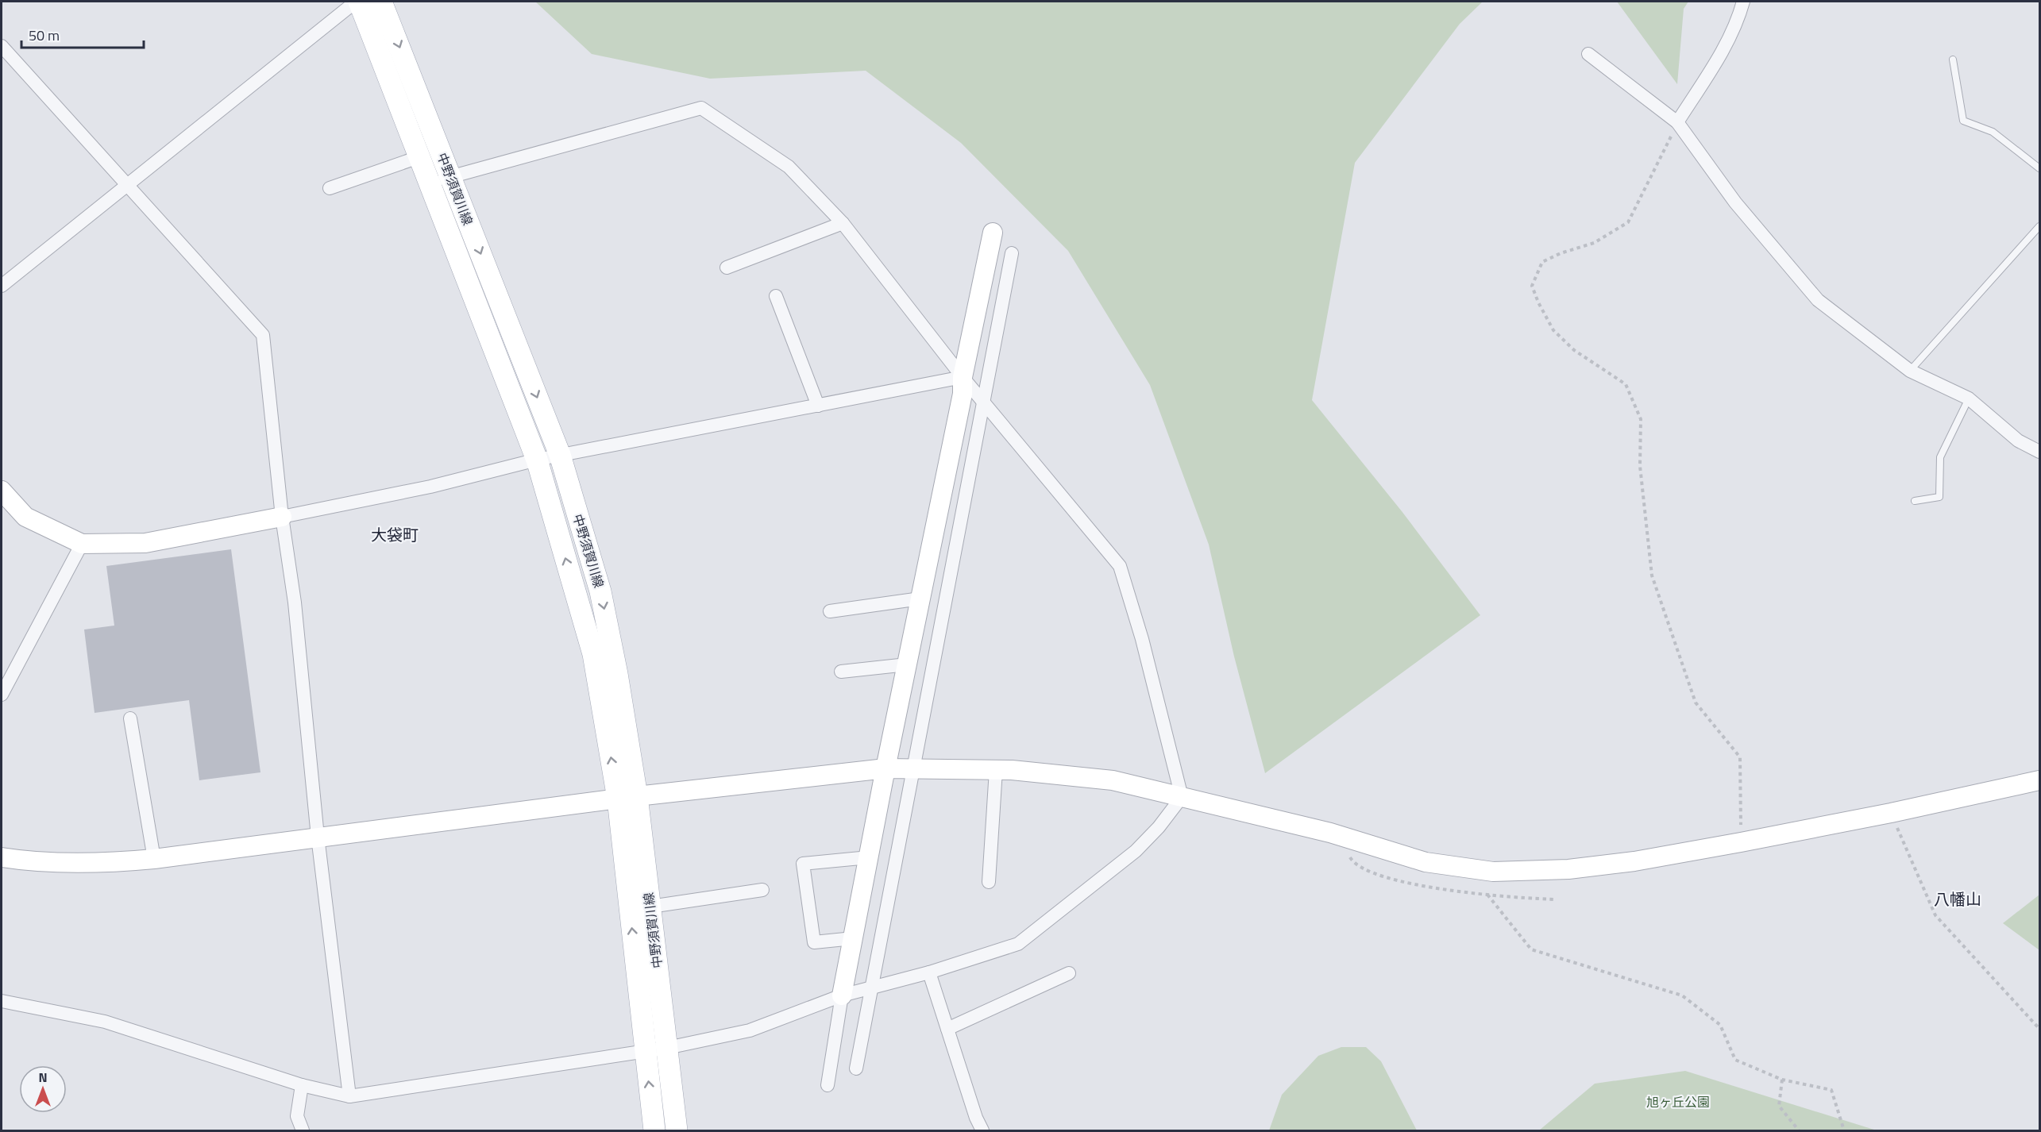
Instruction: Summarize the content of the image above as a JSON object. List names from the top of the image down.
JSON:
{
  "streets": {
    "main road": ["中野須賀川線"]
  },
  "districts": ["大袋町", "八幡山"],
  "parks": ["旭ヶ丘公園"],
  "scale_bar": "50 m",
  "north": "top"
}
